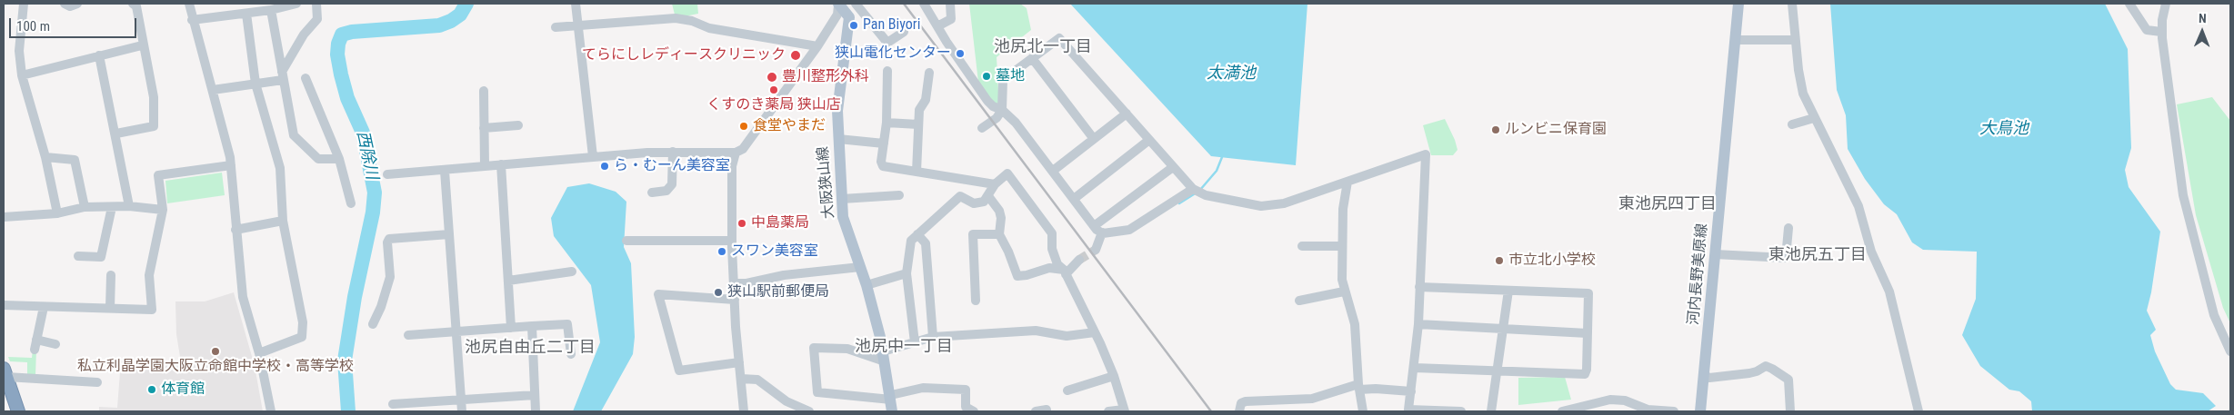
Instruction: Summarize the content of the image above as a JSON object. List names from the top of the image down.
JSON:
{
  "streets": {
    "main road": ["大阪狭山線", "河内長野美原線"]
  },
  "districts": [
    "池尻北一丁目",
    "東池尻四丁目",
    "東池尻五丁目",
    "池尻中一丁目",
    "池尻自由丘二丁目"
  ],
  "water": ["太満池", "大鳥池", "西除川"],
  "places": [
    "Pan Biyori",
    "狭山電化センター",
    "てらにしレディースクリニック",
    "墓地",
    "豊川整形外科",
    "くすのき薬局 狭山店",
    "食堂やまだ",
    "ルンビニ保育園",
    "ら・むーん美容室",
    "中島薬局",
    "スワン美容室",
    "市立北小学校",
    "狭山駅前郵便局",
    "私立利晶学園大阪立命館中学校・高等学校",
    "体育館"
  ],
  "scale_bar": "100 m",
  "north": "top"
}
